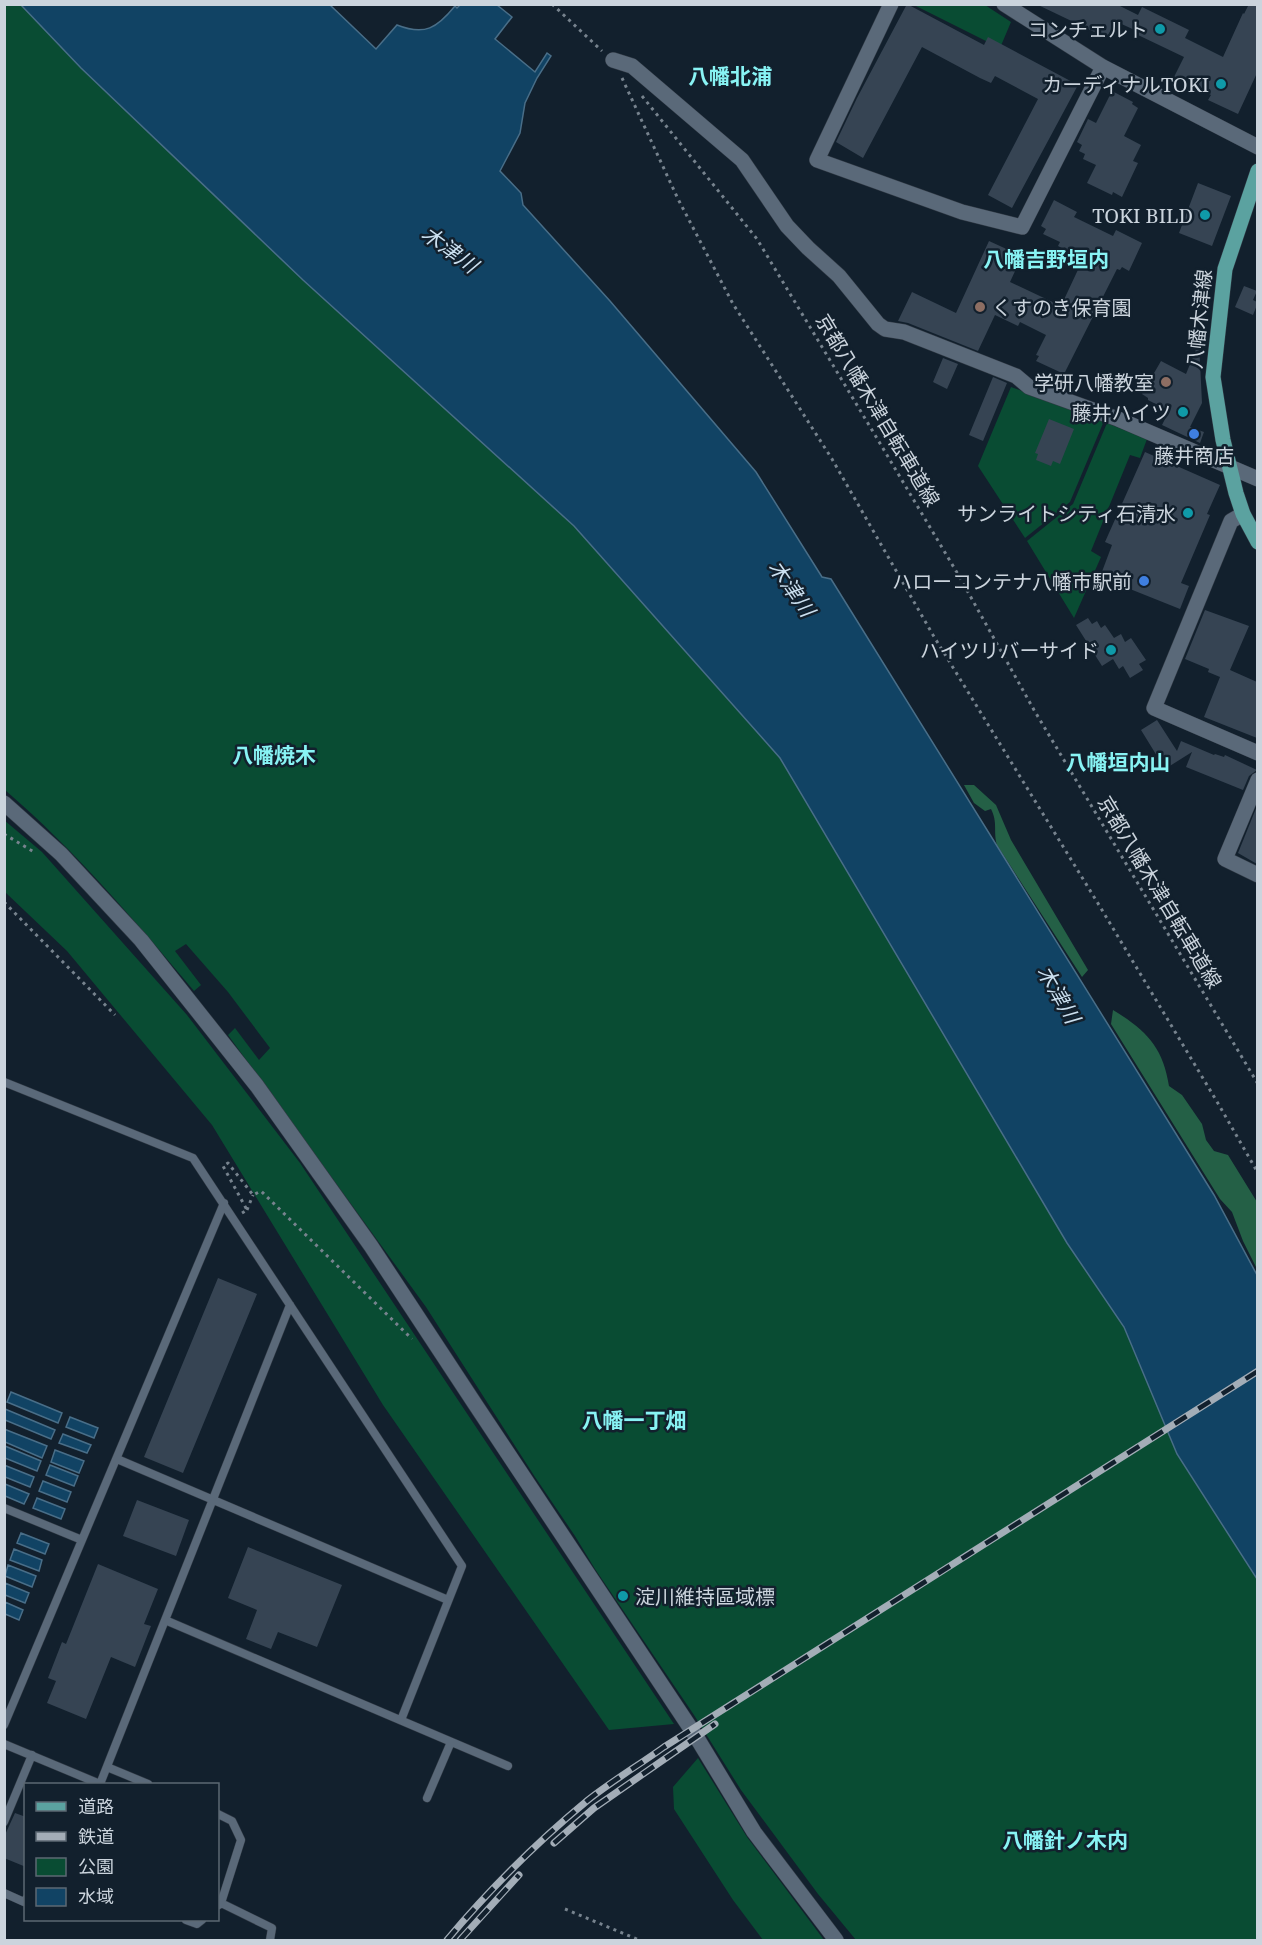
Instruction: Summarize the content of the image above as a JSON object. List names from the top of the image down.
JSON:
{
  "streets": {
    "main road": ["八幡木津線"],
    "path": ["京都八幡木津自転車道線"]
  },
  "districts": [
    "八幡北浦",
    "八幡吉野垣内",
    "八幡焼木",
    "八幡垣内山",
    "八幡一丁畑",
    "八幡針ノ木内"
  ],
  "water": ["木津川"],
  "places": [
    "コンチェルト",
    "カーディナルTOKI",
    "TOKI BILD",
    "くすのき保育園",
    "学研八幡教室",
    "藤井ハイツ",
    "藤井商店",
    "サンライトシティ石清水",
    "ハローコンテナ八幡市駅前",
    "ハイツリバーサイド",
    "淀川維持區域標"
  ],
  "legend": [
    "道路",
    "鉄道",
    "公園",
    "水域"
  ]
}
